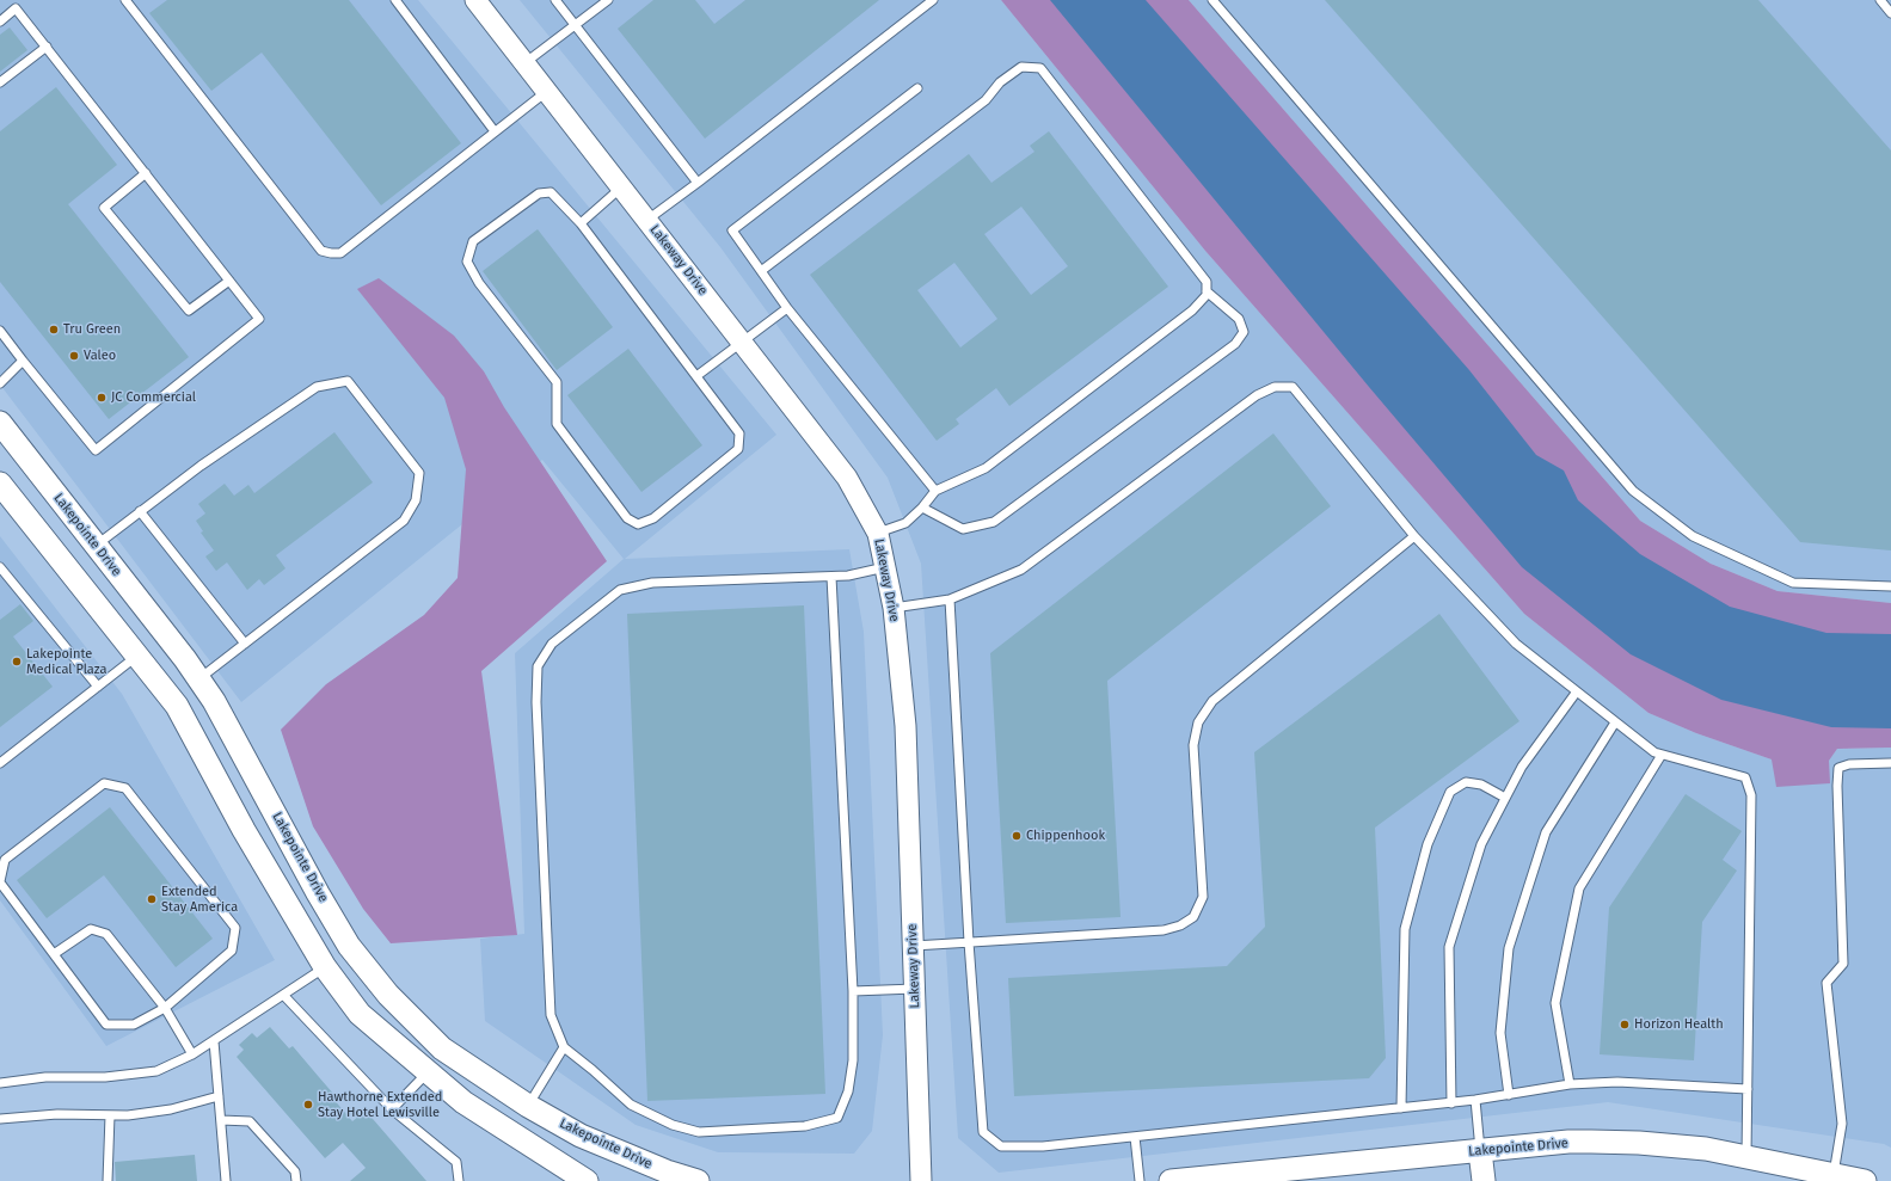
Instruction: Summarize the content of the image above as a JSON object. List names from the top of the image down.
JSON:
{
  "streets": {
    "main road": ["Lakepointe Drive"],
    "street": ["Lakeway Drive"]
  },
  "places": [
    "Tru Green",
    "Valeo",
    "JC Commercial",
    "Lakepointe Medical Plaza",
    "Chippenhook",
    "Extended Stay America",
    "Horizon Health",
    "Hawthorne Extended Stay Hotel Lewisville"
  ]
}
